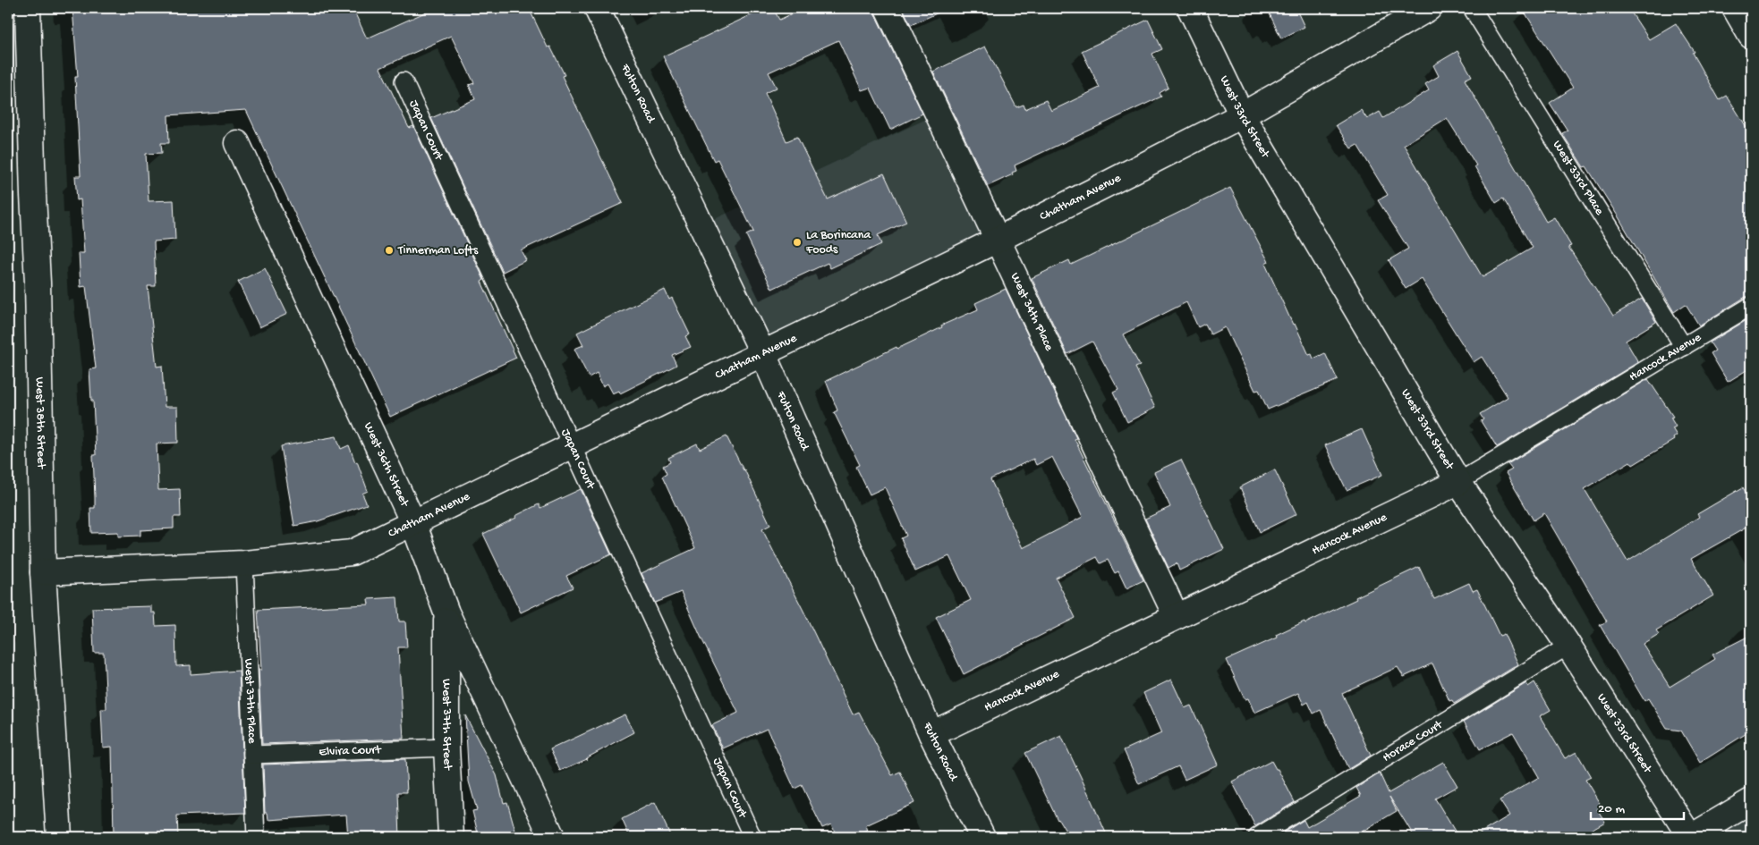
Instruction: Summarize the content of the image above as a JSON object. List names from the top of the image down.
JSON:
{
  "streets": {
    "street": [
      "Fulton Road",
      "West 33rd Street",
      "Chatham Avenue",
      "West 34th Place",
      "Hancock Avenue",
      "West 38th Street",
      "West 36th Street",
      "West 37th Street"
    ],
    "lane": [
      "Japan Court",
      "West 33rd Place",
      "West 37th Place",
      "Horace Court",
      "Elvira Court"
    ]
  },
  "crossings": [
    ["Fulton Road", "Chatham Avenue"],
    ["Fulton Road", "Hancock Avenue"],
    ["West 33rd Street", "Chatham Avenue"],
    ["West 33rd Street", "Hancock Avenue"],
    ["West 33rd Street", "Horace Court"],
    ["Japan Court", "Chatham Avenue"],
    ["West 33rd Place", "Hancock Avenue"],
    ["Chatham Avenue", "West 34th Place"],
    ["Chatham Avenue", "West 38th Street"],
    ["Chatham Avenue", "West 36th Street"],
    ["Chatham Avenue", "West 37th Place"],
    ["West 34th Place", "Hancock Avenue"],
    ["West 36th Street", "West 37th Street"],
    ["West 37th Place", "Elvira Court"],
    ["West 37th Street", "Elvira Court"]
  ],
  "places": ["La Borincana Foods", "Tinnerman Lofts"],
  "scale_bar": "20 m"
}
